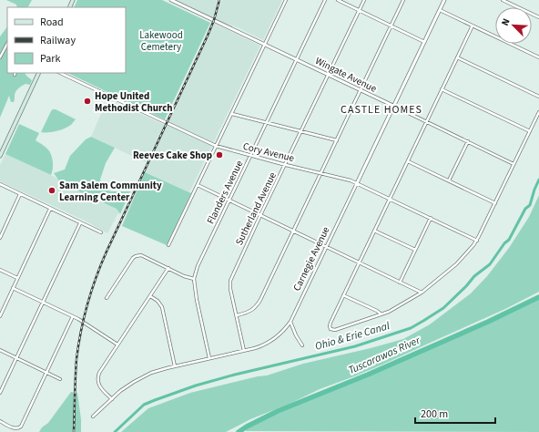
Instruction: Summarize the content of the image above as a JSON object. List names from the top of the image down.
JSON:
{
  "streets": {
    "street": [
      "Wingate Avenue",
      "Cory Avenue",
      "Flanders Avenue",
      "Sutherland Avenue",
      "Carnegie Avenue"
    ]
  },
  "crossings": [
    ["Wingate Avenue", "Flanders Avenue"],
    ["Wingate Avenue", "Sutherland Avenue"],
    ["Wingate Avenue", "Carnegie Avenue"],
    ["Cory Avenue", "Flanders Avenue"],
    ["Cory Avenue", "Sutherland Avenue"],
    ["Cory Avenue", "Carnegie Avenue"],
    ["Flanders Avenue", "Carnegie Avenue"],
    ["Sutherland Avenue", "Carnegie Avenue"]
  ],
  "districts": ["CASTLE HOMES"],
  "water": ["Ohio & Erie Canal", "Tuscarawas River"],
  "parks": ["Lakewood Cemetery"],
  "places": ["Hope United Methodist Church", "Reeves Cake Shop", "Sam Salem Community Learning Center"],
  "legend": ["Road", "Railway", "Park"],
  "scale_bar": "200 m",
  "north": "top left"
}
